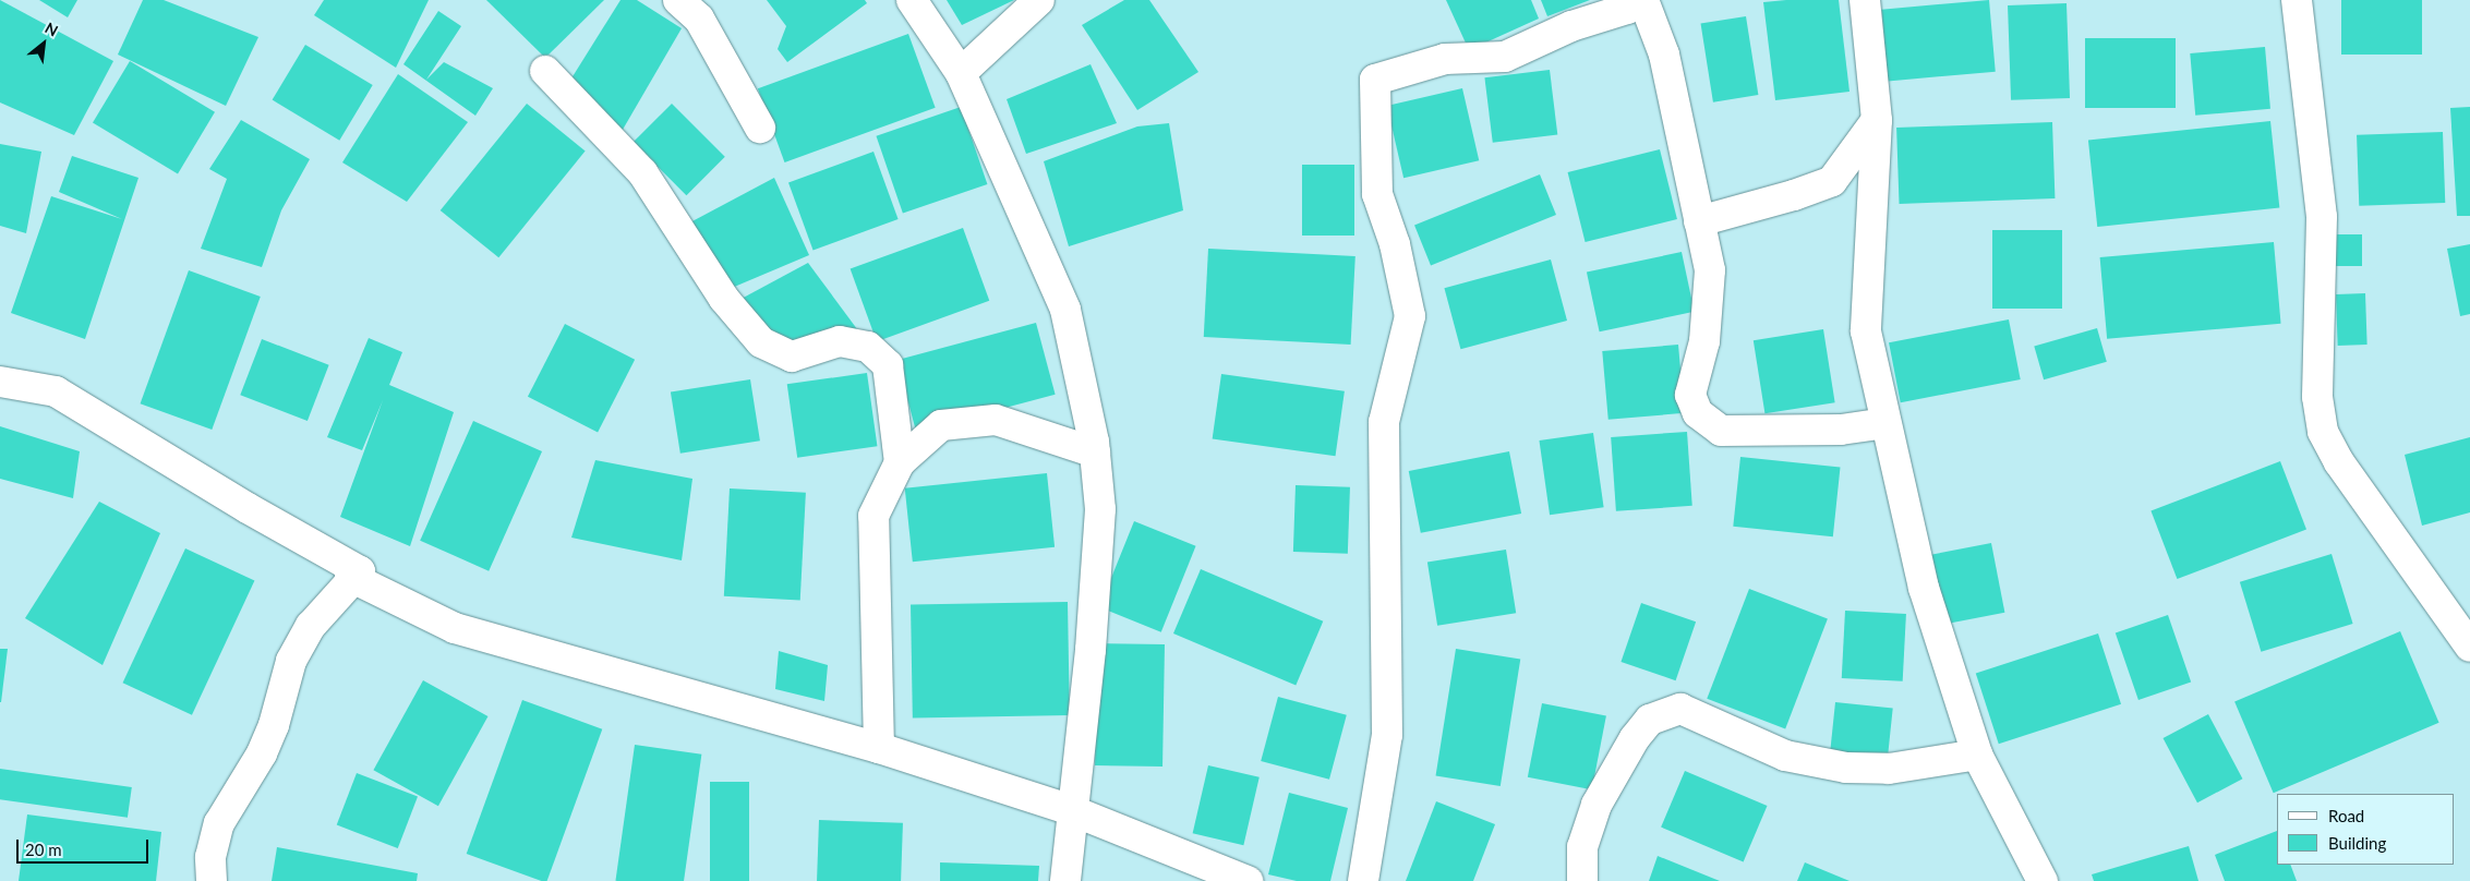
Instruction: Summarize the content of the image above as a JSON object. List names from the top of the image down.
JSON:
{
  "legend": ["Road", "Building"],
  "scale_bar": "20 m",
  "north": "top right"
}
